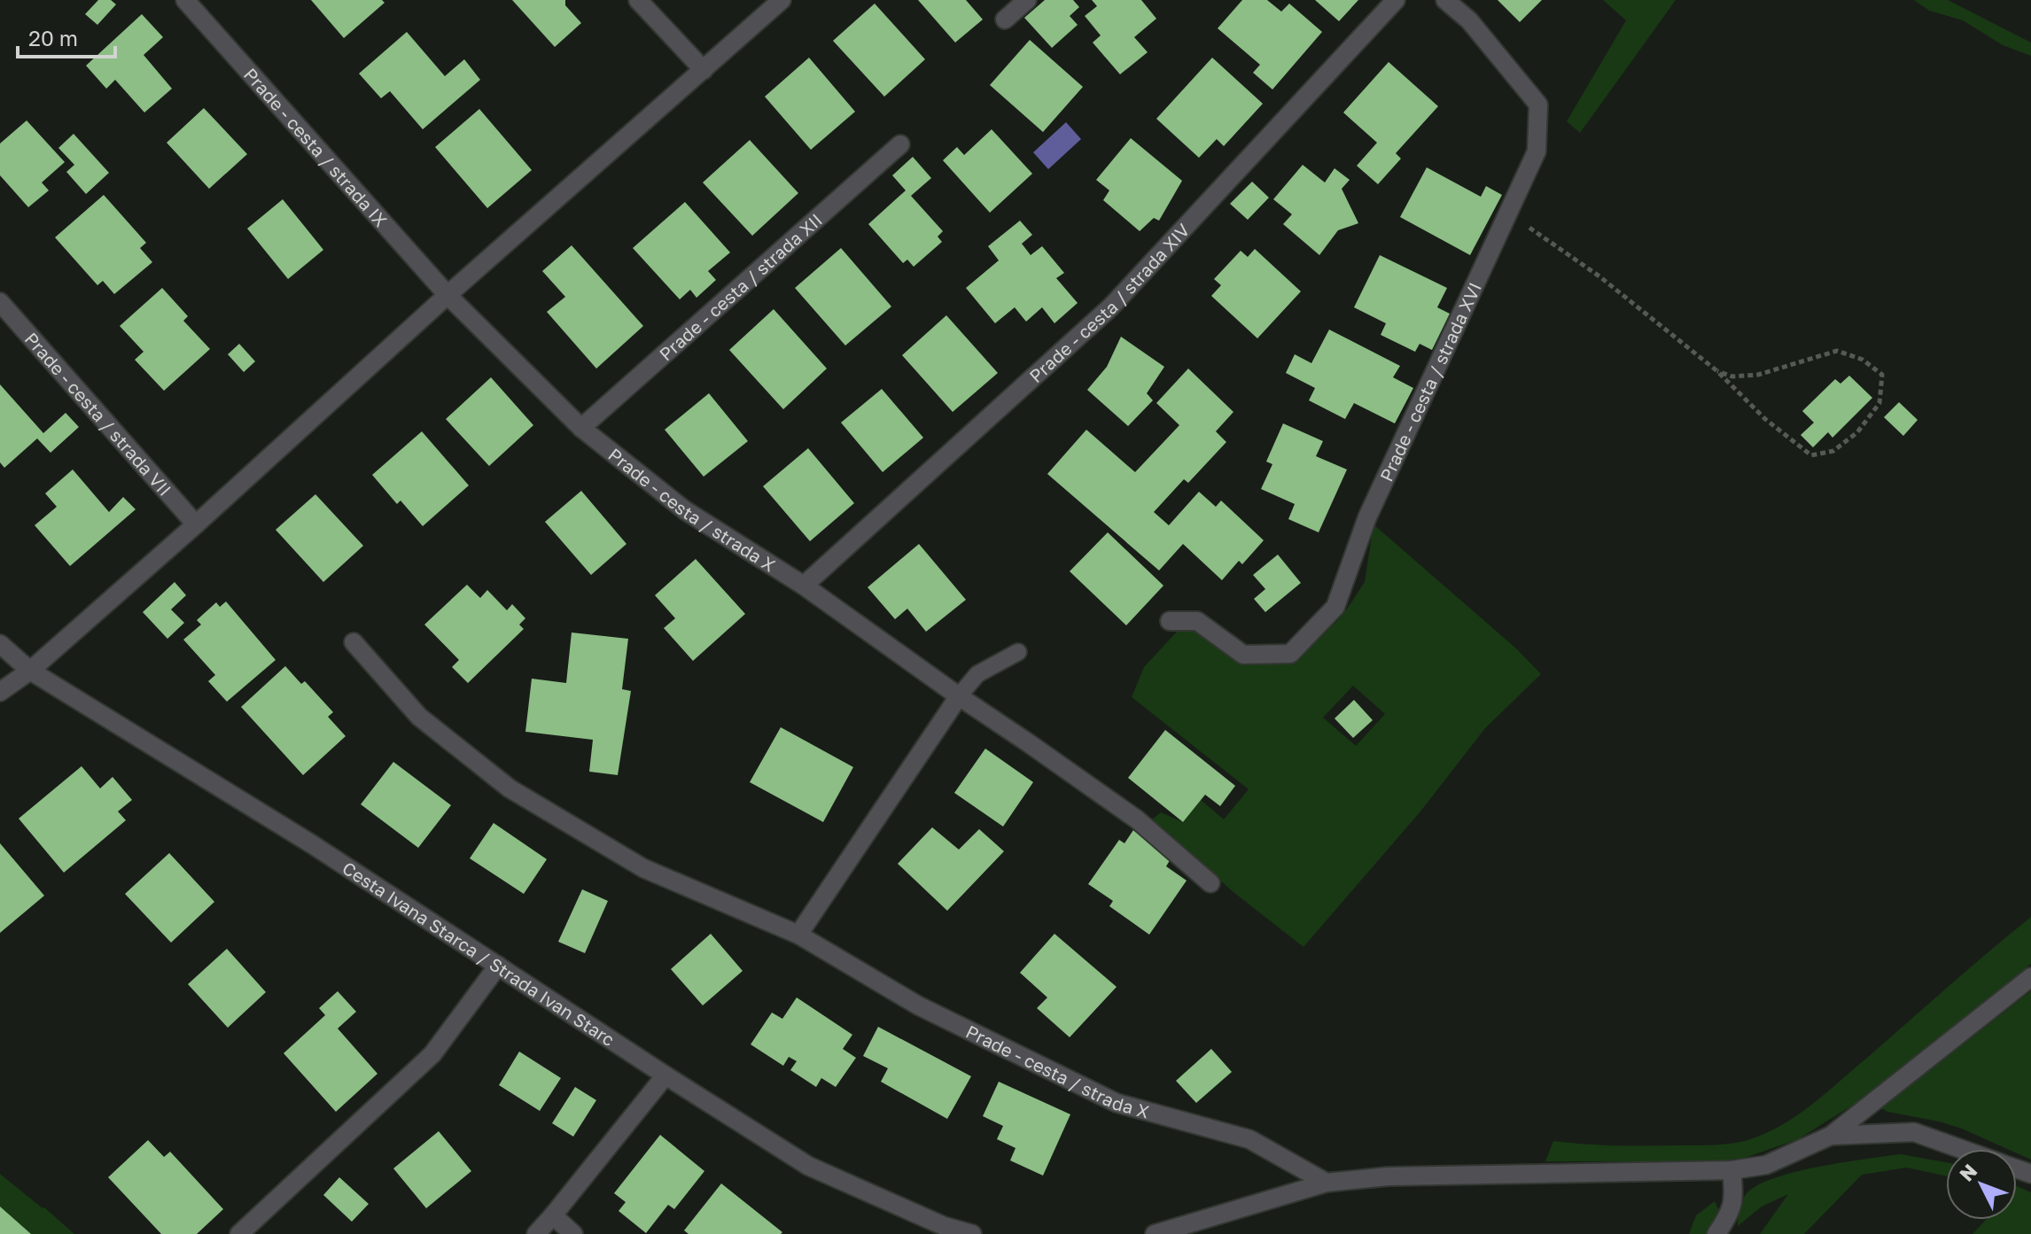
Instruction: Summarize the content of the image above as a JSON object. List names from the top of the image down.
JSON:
{
  "streets": {
    "street": [
      "Prade - cesta / strada IX",
      "Prade - cesta / strada XII",
      "Prade - cesta / strada XIV",
      "Prade - cesta / strada XVI",
      "Prade - cesta / strada VII",
      "Prade - cesta / strada X",
      "Cesta Ivana Starca / Strada Ivan Starc"
    ]
  },
  "crossings": [
    ["Prade - cesta / strada IX", "Prade - cesta / strada X"],
    ["Prade - cesta / strada XII", "Prade - cesta / strada X"],
    ["Prade - cesta / strada XIV", "Prade - cesta / strada X"]
  ],
  "scale_bar": "20 m",
  "north": "top left"
}
